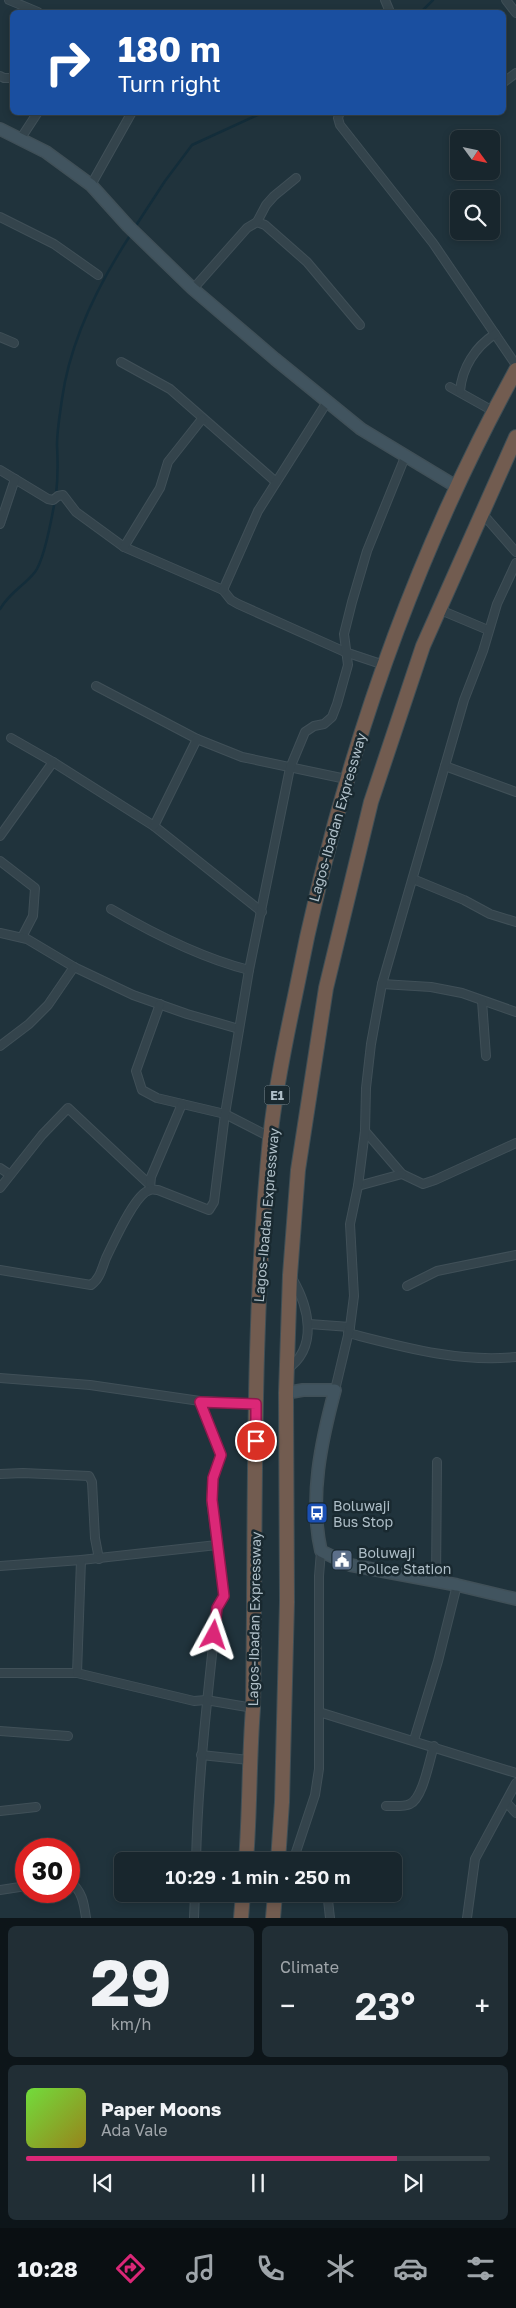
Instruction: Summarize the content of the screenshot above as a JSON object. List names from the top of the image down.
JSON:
{
  "streets": {
    "highway": ["Lagos-Ibadan Expressway", "E1"]
  },
  "places": {
    "bus stop": ["Boluwaji Bus Stop"],
    "public building": ["Boluwaji Police Station"]
  },
  "north": "bottom right",
  "page": {
    "turn": ["180 m", "Turn right"],
    "limit": "30",
    "trip": "10:29 · 1 min · 250 m",
    "tile": [
      ["29", "km/h"],
      "Climate"
    ],
    "heat": ["−", "23°", "+"],
    "song": ["Paper Moons", "Ada Vale"],
    "tabs": "10:28"
  }
}
